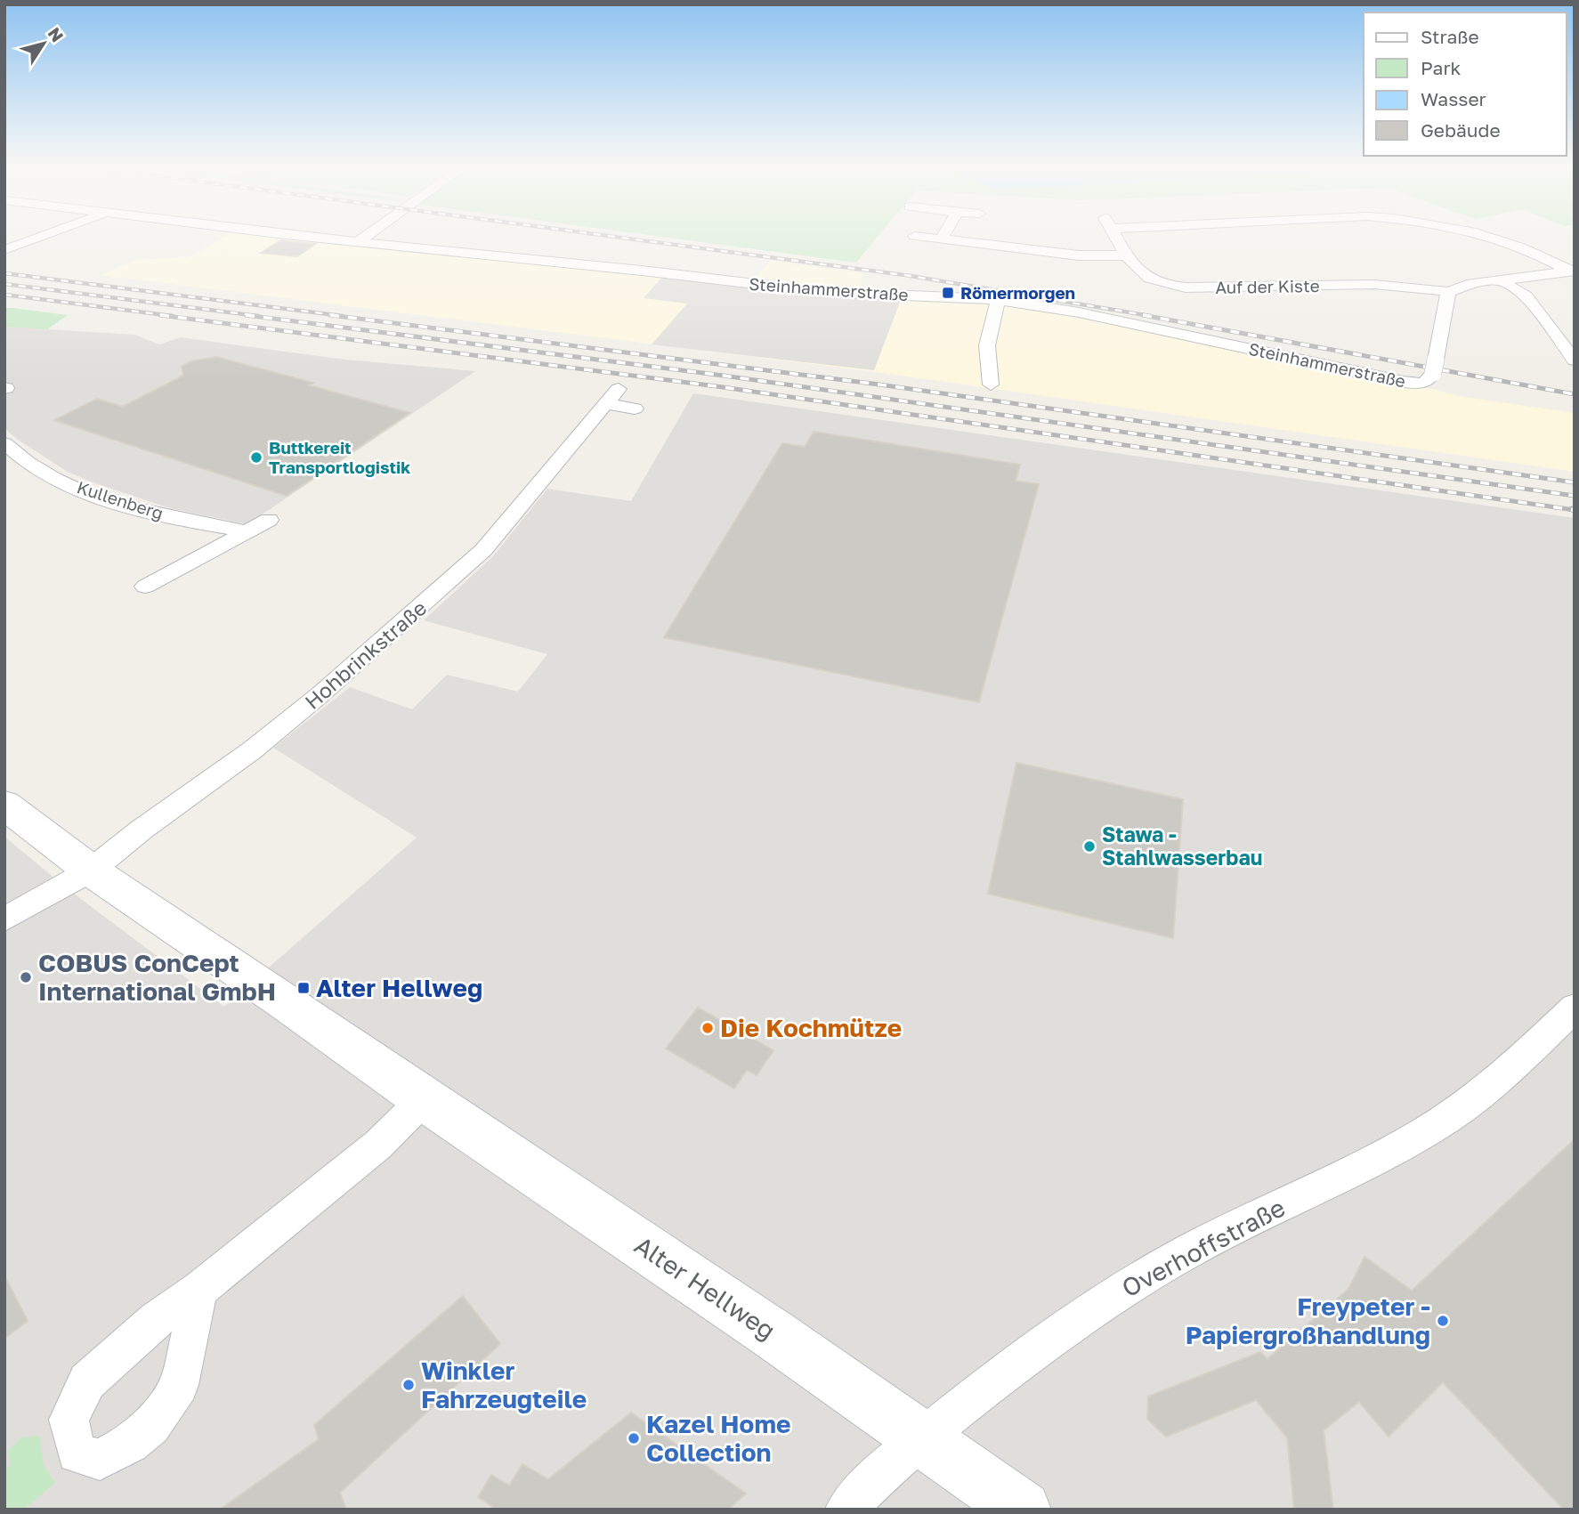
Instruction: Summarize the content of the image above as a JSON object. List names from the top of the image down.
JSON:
{
  "streets": {
    "street": [
      "Auf der Kiste",
      "Steinhammerstraße",
      "Kullenberg",
      "Hohbrinkstraße",
      "Overhoffstraße",
      "Alter Hellweg"
    ]
  },
  "crossings": [
    ["Auf der Kiste", "Steinhammerstraße"],
    ["Hohbrinkstraße", "Alter Hellweg"],
    ["Overhoffstraße", "Alter Hellweg"]
  ],
  "places": {
    "transit": ["Römermorgen", "Alter Hellweg"],
    "other": [
      "Buttkereit Transportlogistik",
      "Stawa - Stahlwasserbau",
      "COBUS ConCept International GmbH",
      "Die Kochmütze",
      "Freypeter - Papiergroßhandlung",
      "Winkler Fahrzeugteile",
      "Kazel Home Collection"
    ]
  },
  "legend": [
    "Straße",
    "Park",
    "Wasser",
    "Gebäude"
  ],
  "north": "top right"
}
